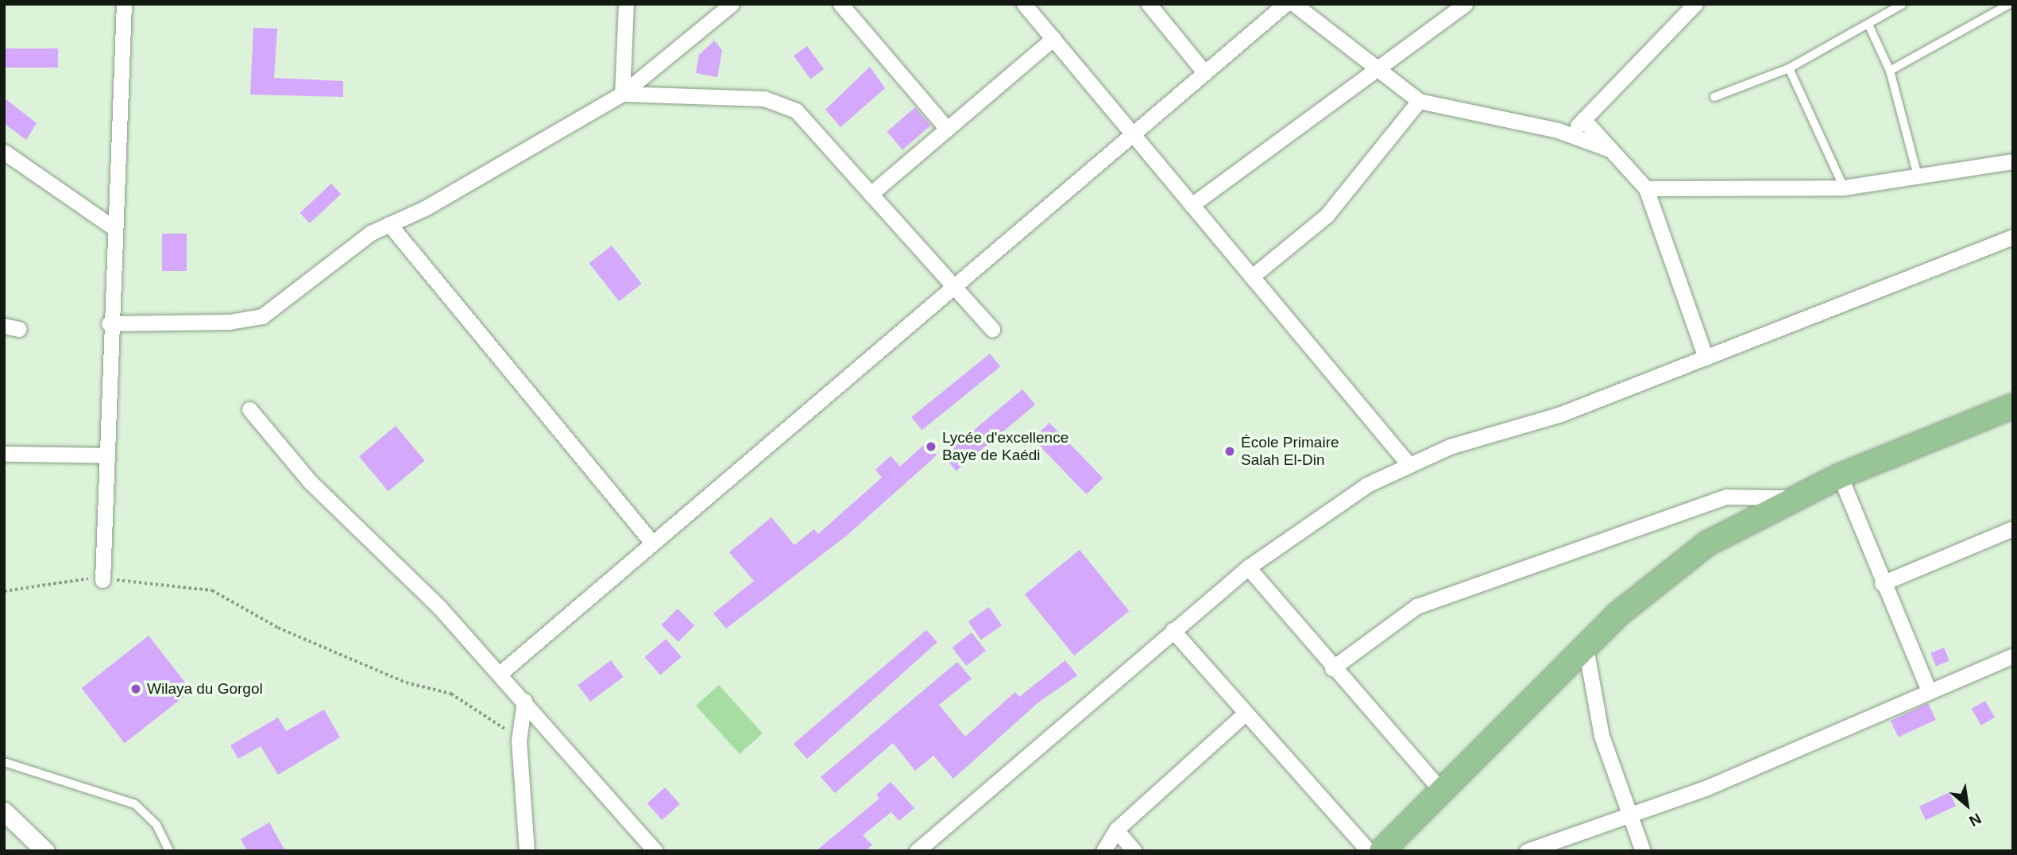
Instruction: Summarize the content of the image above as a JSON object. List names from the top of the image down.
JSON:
{
  "places": ["Lycée d'excellence Baye de Kaédi", "École Primaire Salah El-Din", "Wilaya du Gorgol"],
  "north": "bottom right"
}
